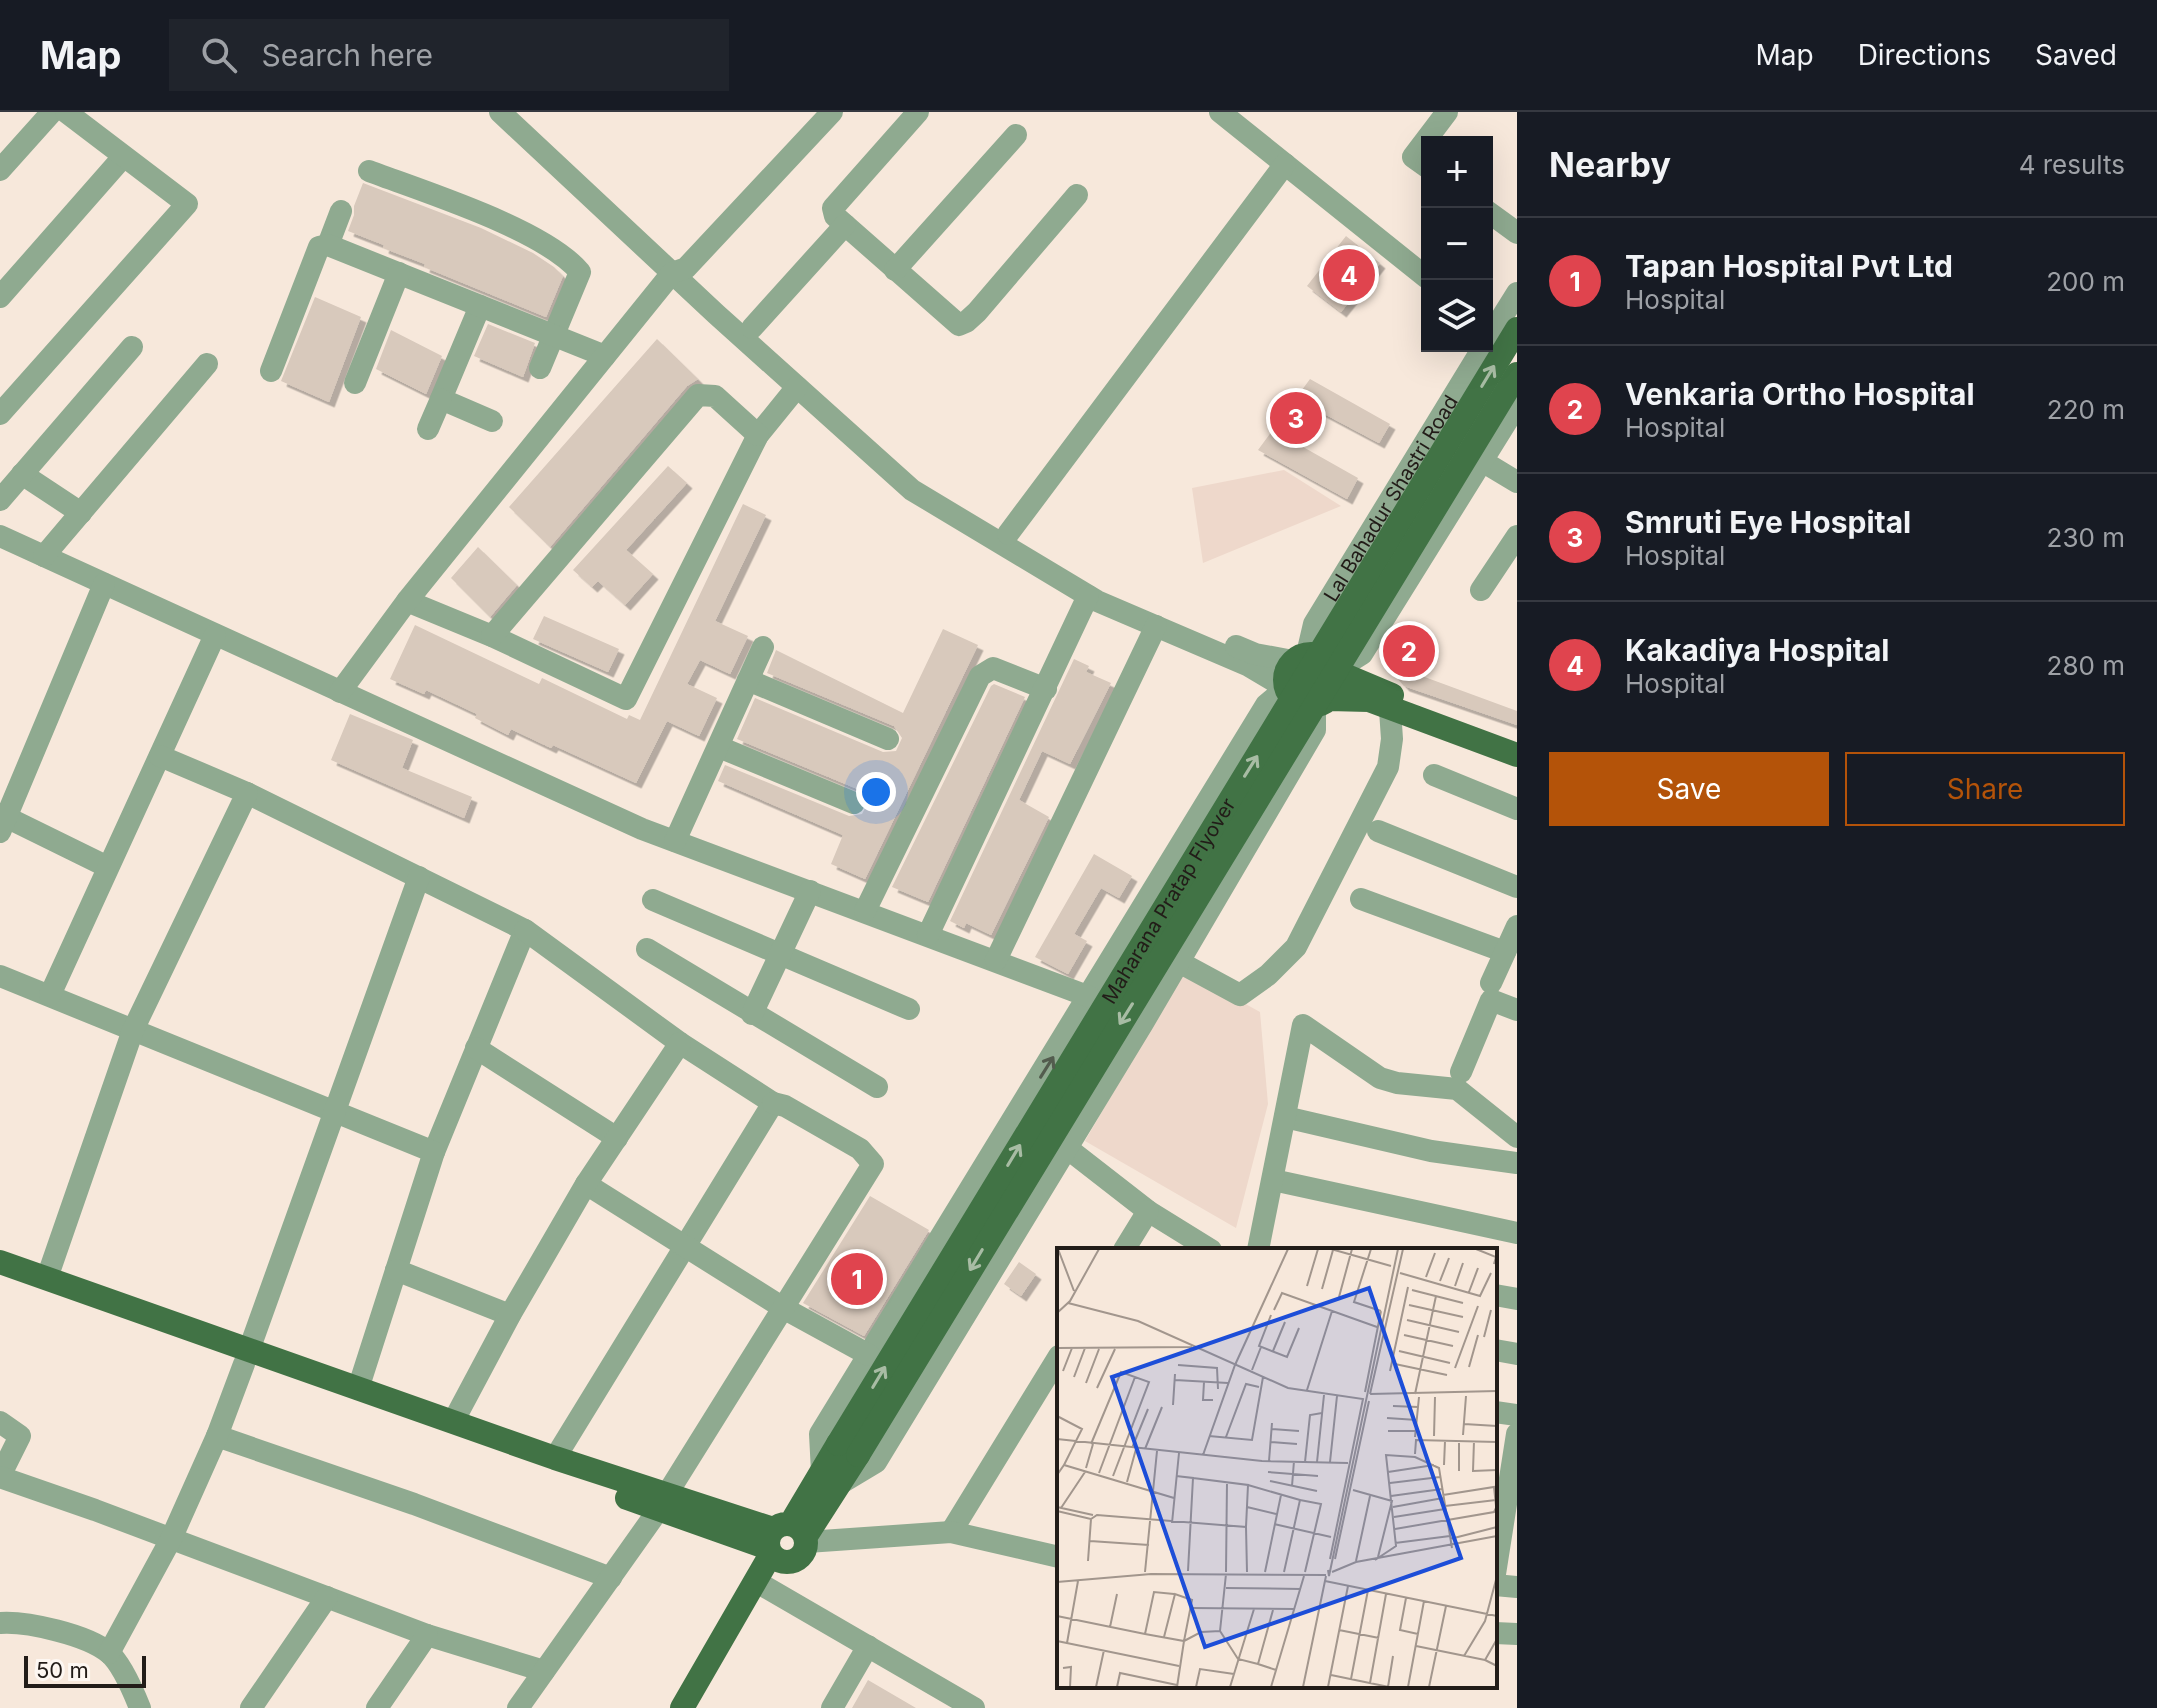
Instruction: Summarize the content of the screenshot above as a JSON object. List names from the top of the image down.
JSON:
{
  "streets": {
    "main road": ["Maharana Pratap Flyover"],
    "street": ["Lal Bahadur Shastri Road"]
  },
  "crossings": [
    ["Lal Bahadur Shastri Road", "Maharana Pratap Flyover"]
  ],
  "scale_bar": "50 m",
  "page": {
    "header": "Map",
    "search": "Search here",
    "nav": ["Map", "Directions", "Saved"],
    "heading": ["Nearby", "4 results"],
    "map_buttons": ["+", "−"],
    "list": [
      {
        "mark": "1",
        "name": "Tapan Hospital Pvt Ltd",
        "note": "Hospital",
        "value": "200 m"
      },
      {
        "mark": "2",
        "name": "Venkaria Ortho Hospital",
        "note": "Hospital",
        "value": "220 m"
      },
      {
        "mark": "3",
        "name": "Smruti Eye Hospital",
        "note": "Hospital",
        "value": "230 m"
      },
      {
        "mark": "4",
        "name": "Kakadiya Hospital",
        "note": "Hospital",
        "value": "280 m"
      }
    ],
    "pins": [
      "4",
      "3",
      "2",
      "1"
    ],
    "buttons": ["Save", "Share"],
    "scale": "50 m"
  }
}
